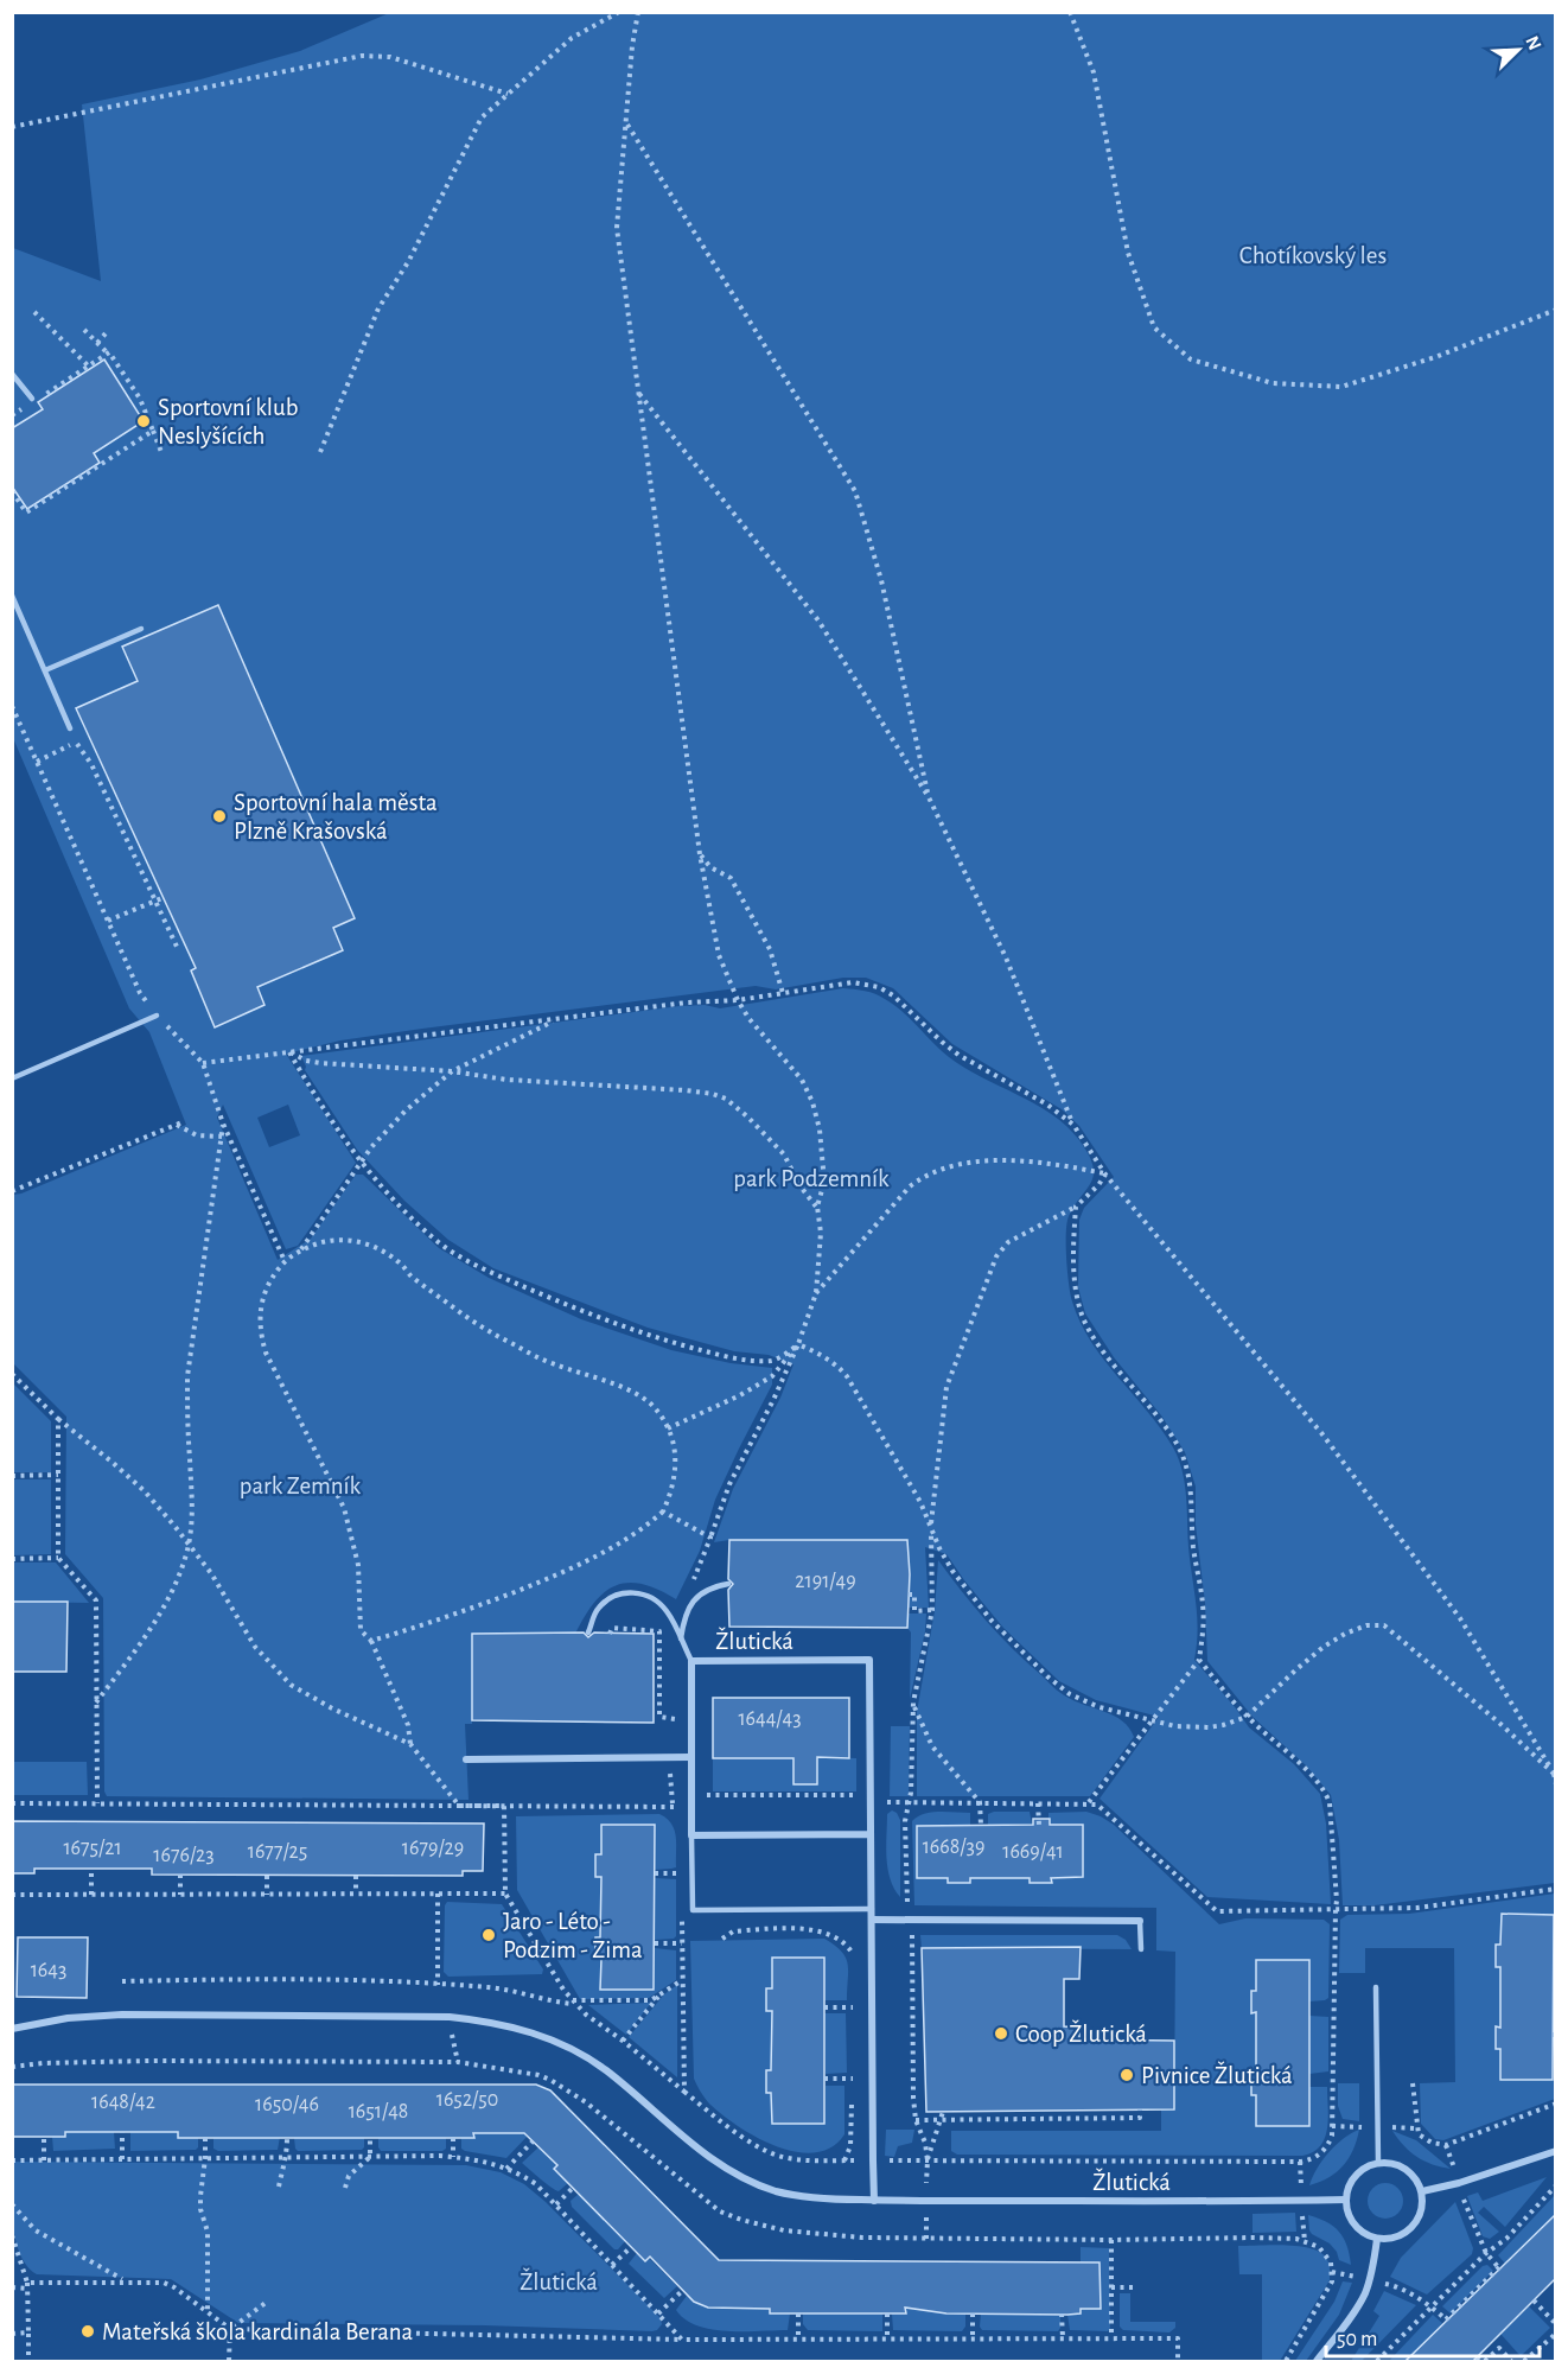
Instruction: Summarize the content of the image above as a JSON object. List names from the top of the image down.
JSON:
{
  "streets": {
    "street": ["Žlutická"]
  },
  "parks": [
    "Chotíkovský les",
    "park Podzemník",
    "park Zemník",
    "Žlutická"
  ],
  "places": [
    "Sportovní klub Neslyšících",
    "Sportovní hala města Plzně Krašovská",
    "Jaro - Léto - Podzim - Zima",
    "Coop Žlutická",
    "Pivnice Žlutická",
    "Mateřská škola kardinála Berana"
  ],
  "house_numbers": [
    "2191/49",
    "1644/43",
    "1668/39",
    "1675/21",
    "1679/29",
    "1677/25",
    "1669/41",
    "1676/23",
    "1643",
    "1652/50",
    "1648/42",
    "1650/46",
    "1651/48"
  ],
  "scale_bar": "50 m",
  "north": "top right"
}
